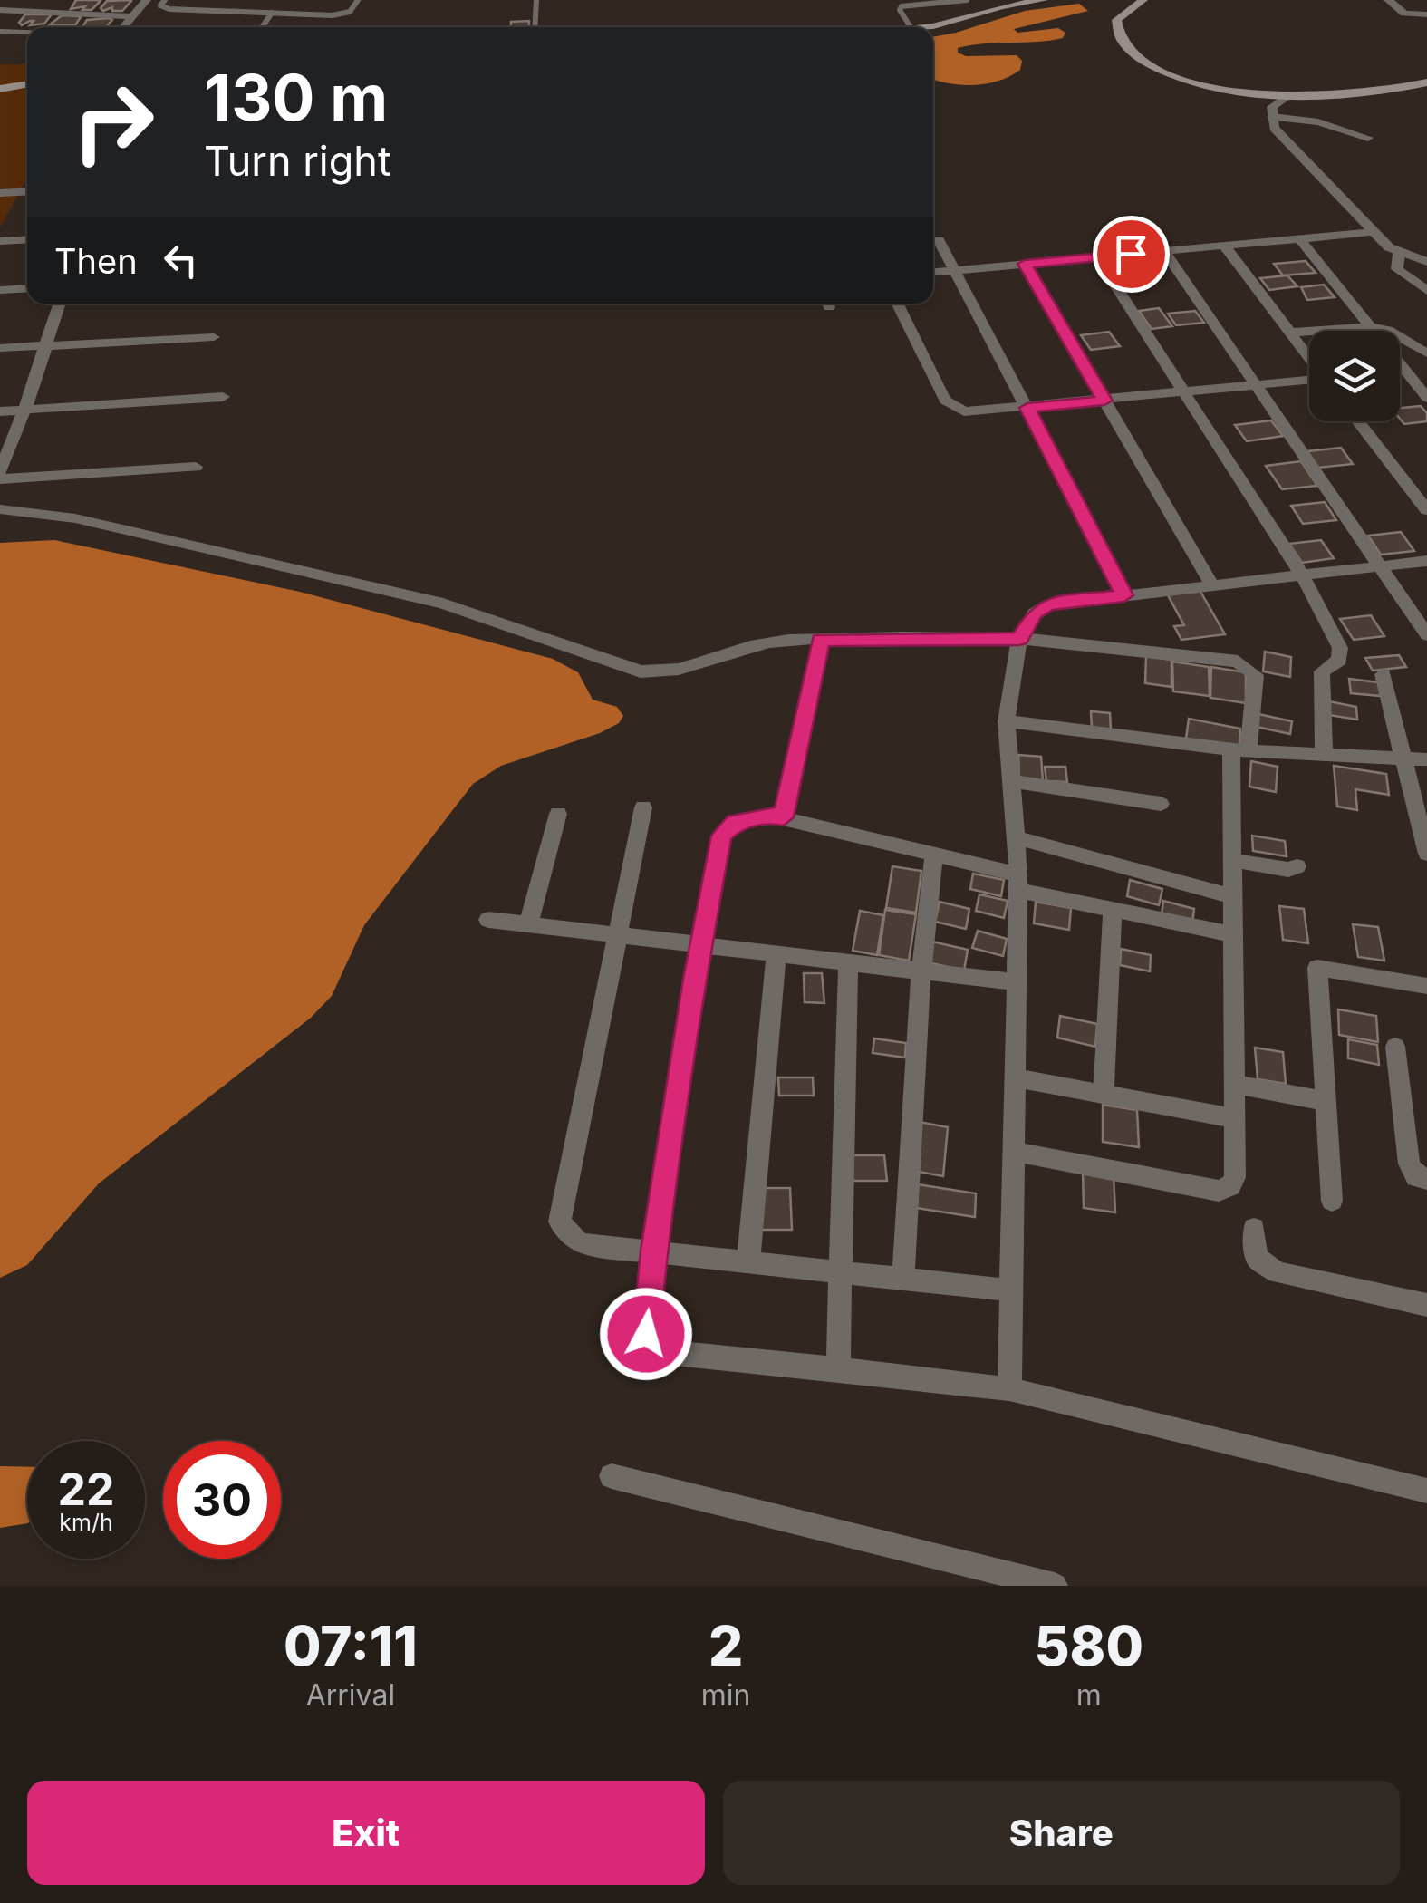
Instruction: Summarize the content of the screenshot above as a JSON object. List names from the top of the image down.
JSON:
{
  "page": {
    "turn": ["130 m", "Turn right"],
    "then": "Then",
    "speed": "22 km/h",
    "limit": "30",
    "eta": [
      "07:11",
      "Arrival",
      "2",
      "min",
      "580",
      "m"
    ],
    "buttons": ["Exit", "Share"]
  }
}
